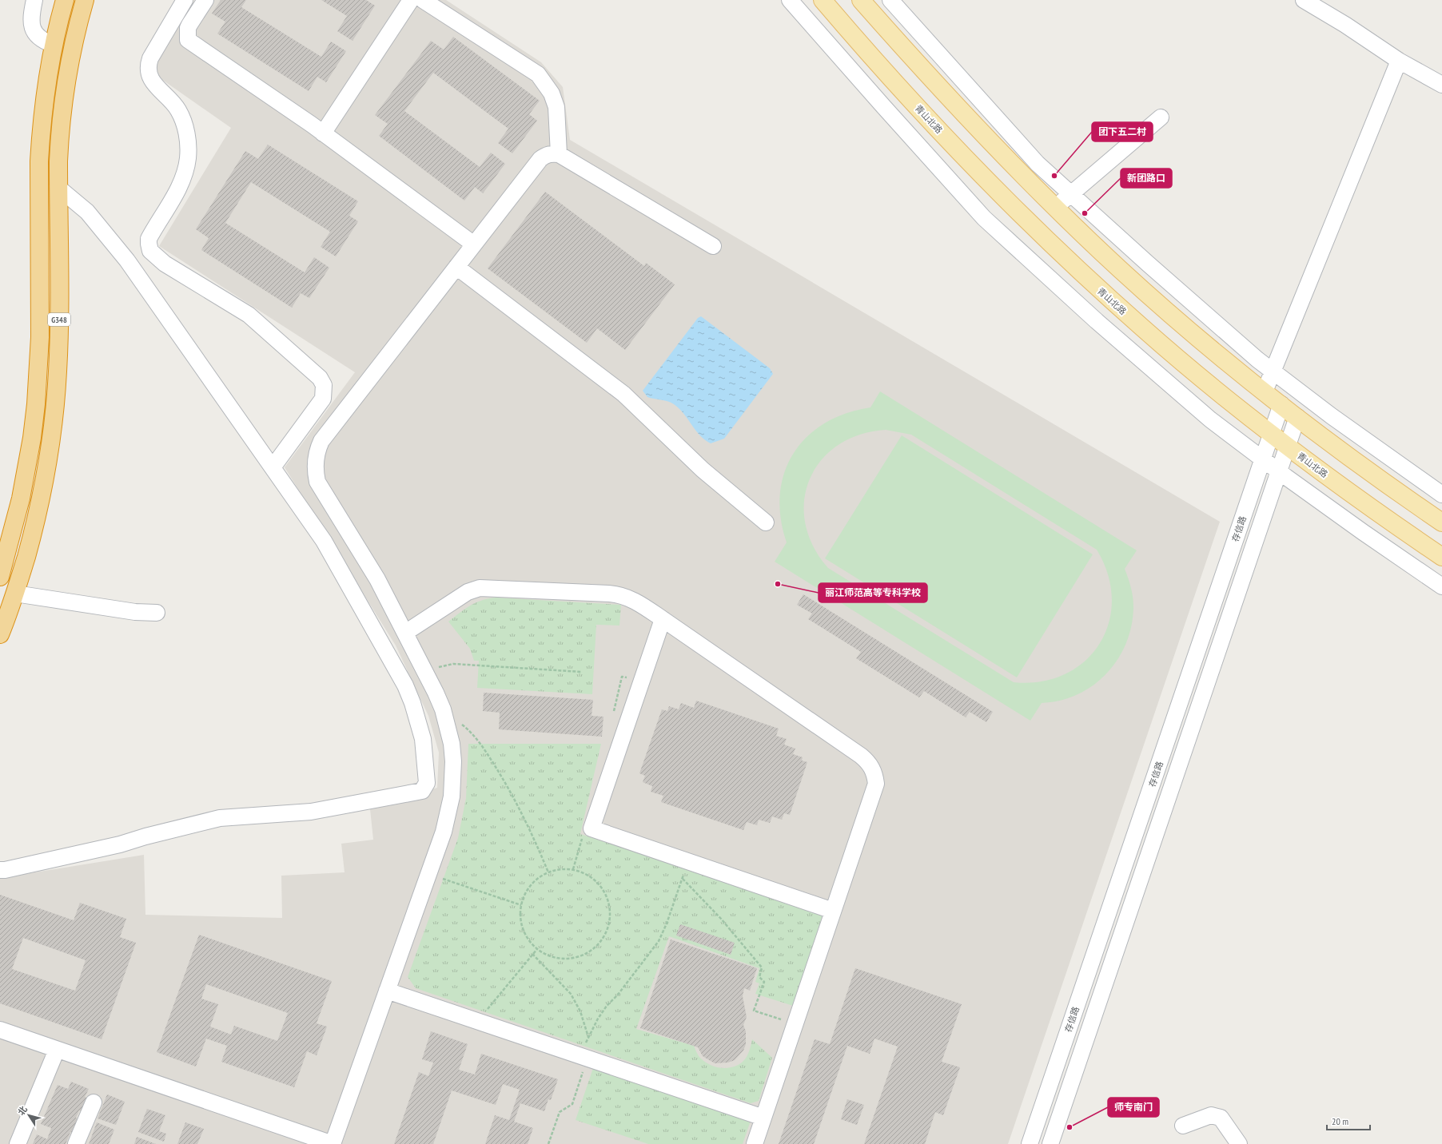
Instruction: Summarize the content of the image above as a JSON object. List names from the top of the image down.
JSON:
{
  "streets": {
    "highway": ["G348"],
    "main road": ["青山北路"],
    "street": ["存信路"]
  },
  "crossings": [
    ["青山北路", "存信路"]
  ],
  "places": [
    "团下五二村",
    "新团路口",
    "丽江师范高等专科学校",
    "师专南门"
  ],
  "scale_bar": "20 m",
  "north": "top left"
}
